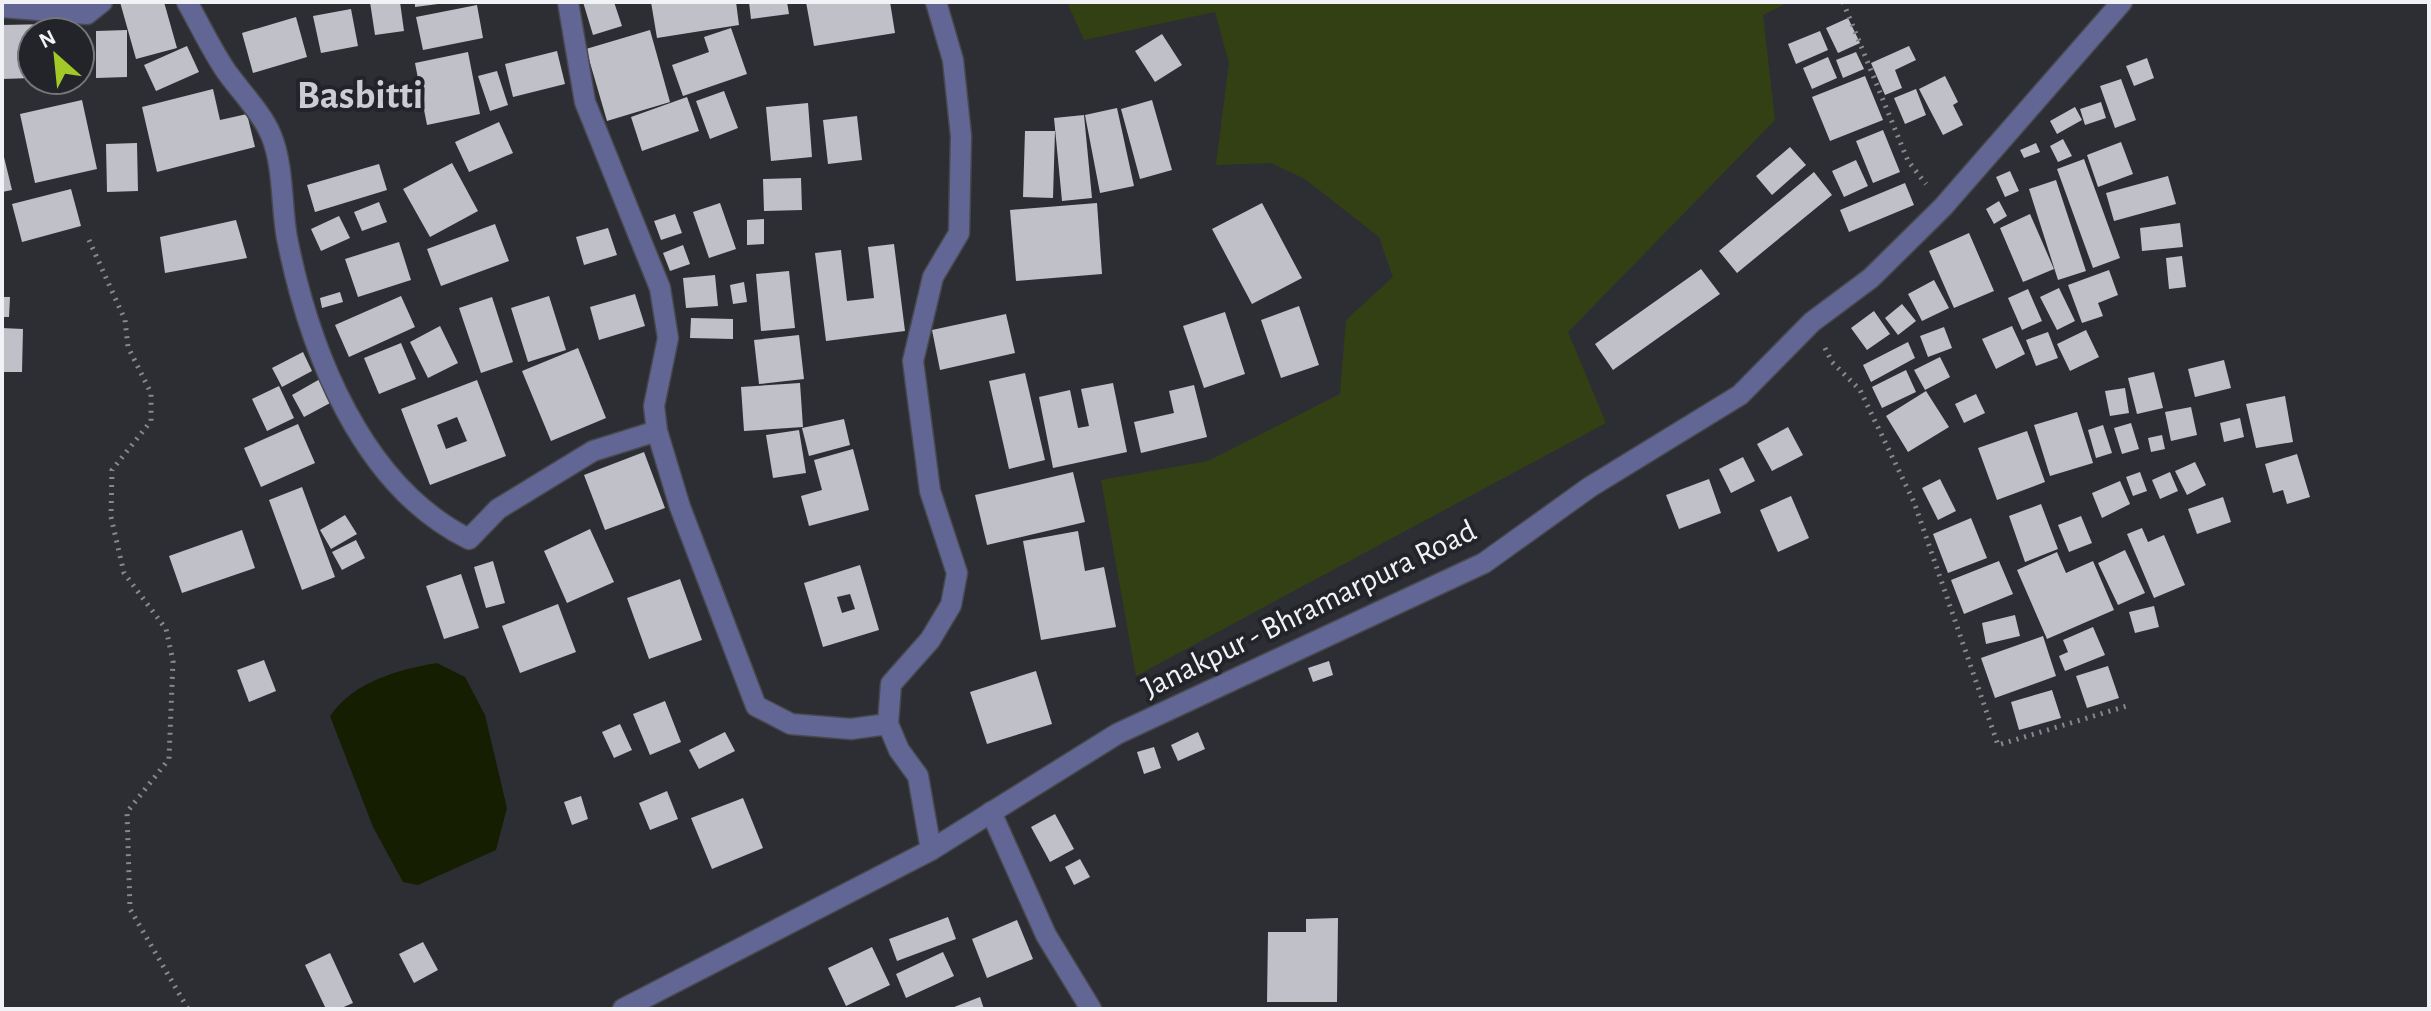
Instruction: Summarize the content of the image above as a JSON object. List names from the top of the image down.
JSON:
{
  "streets": {
    "street": ["Janakpur - Bhramarpura Road"]
  },
  "districts": ["Basbitti"],
  "north": "top left"
}
